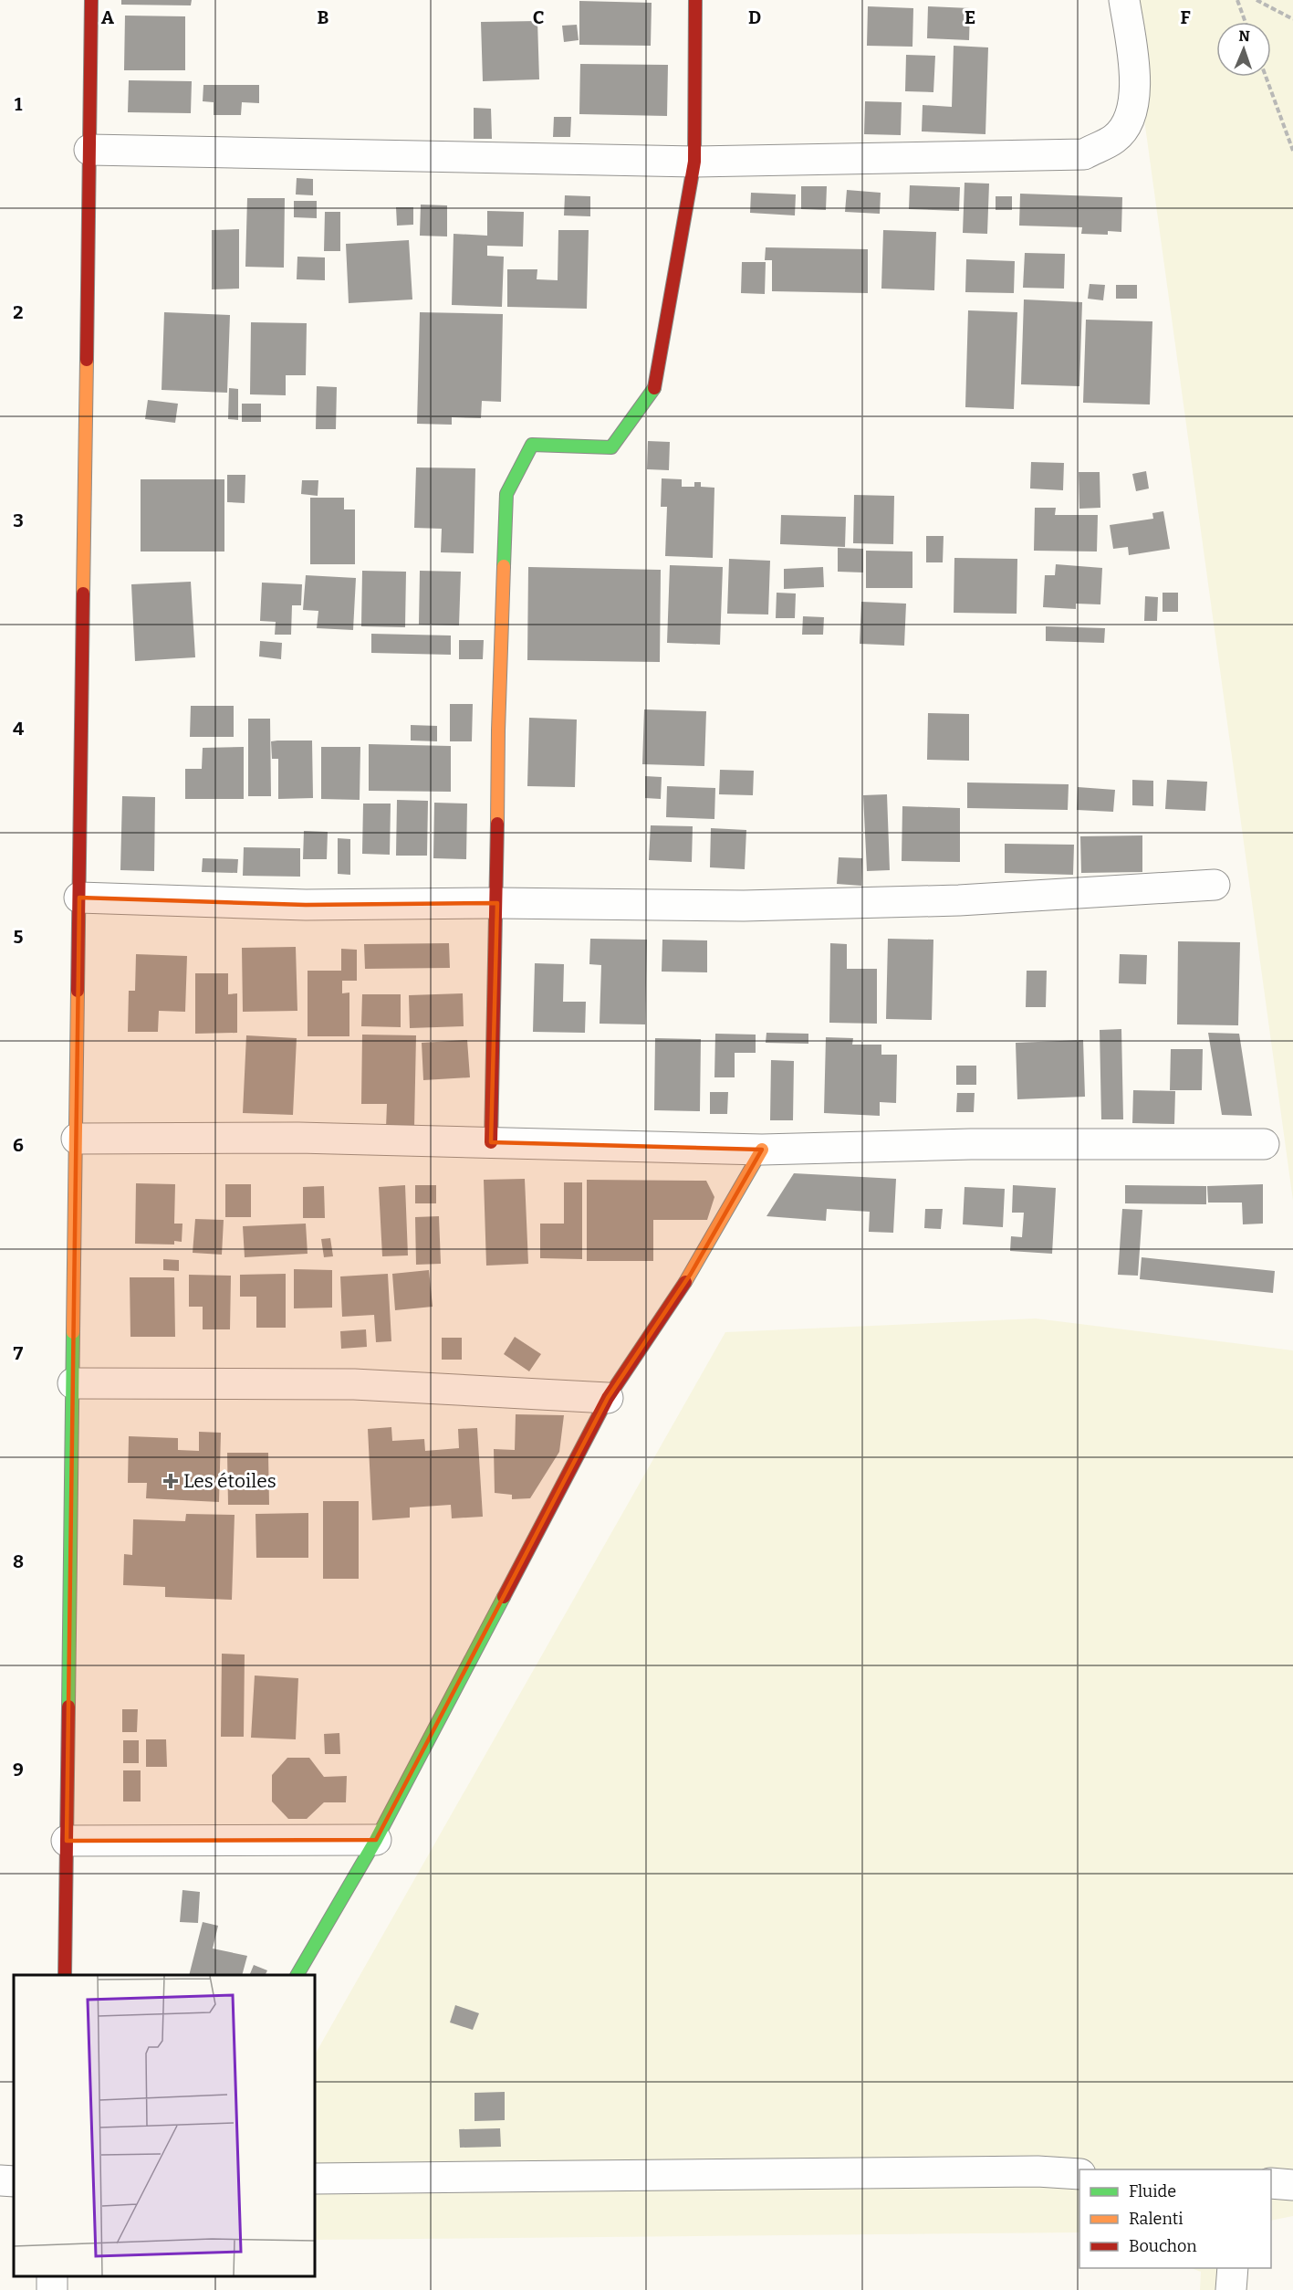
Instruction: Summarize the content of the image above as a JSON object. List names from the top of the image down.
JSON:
{
  "places": {
    "health": ["Les étoiles"]
  },
  "legend": ["Fluide", "Ralenti", "Bouchon"],
  "north": "top",
  "grid": {
    "columns": [
      "A",
      "B",
      "C",
      "D",
      "E",
      "F"
    ],
    "rows": [
      "1",
      "2",
      "3",
      "4",
      "5",
      "6",
      "7",
      "8",
      "9"
    ]
  }
}
